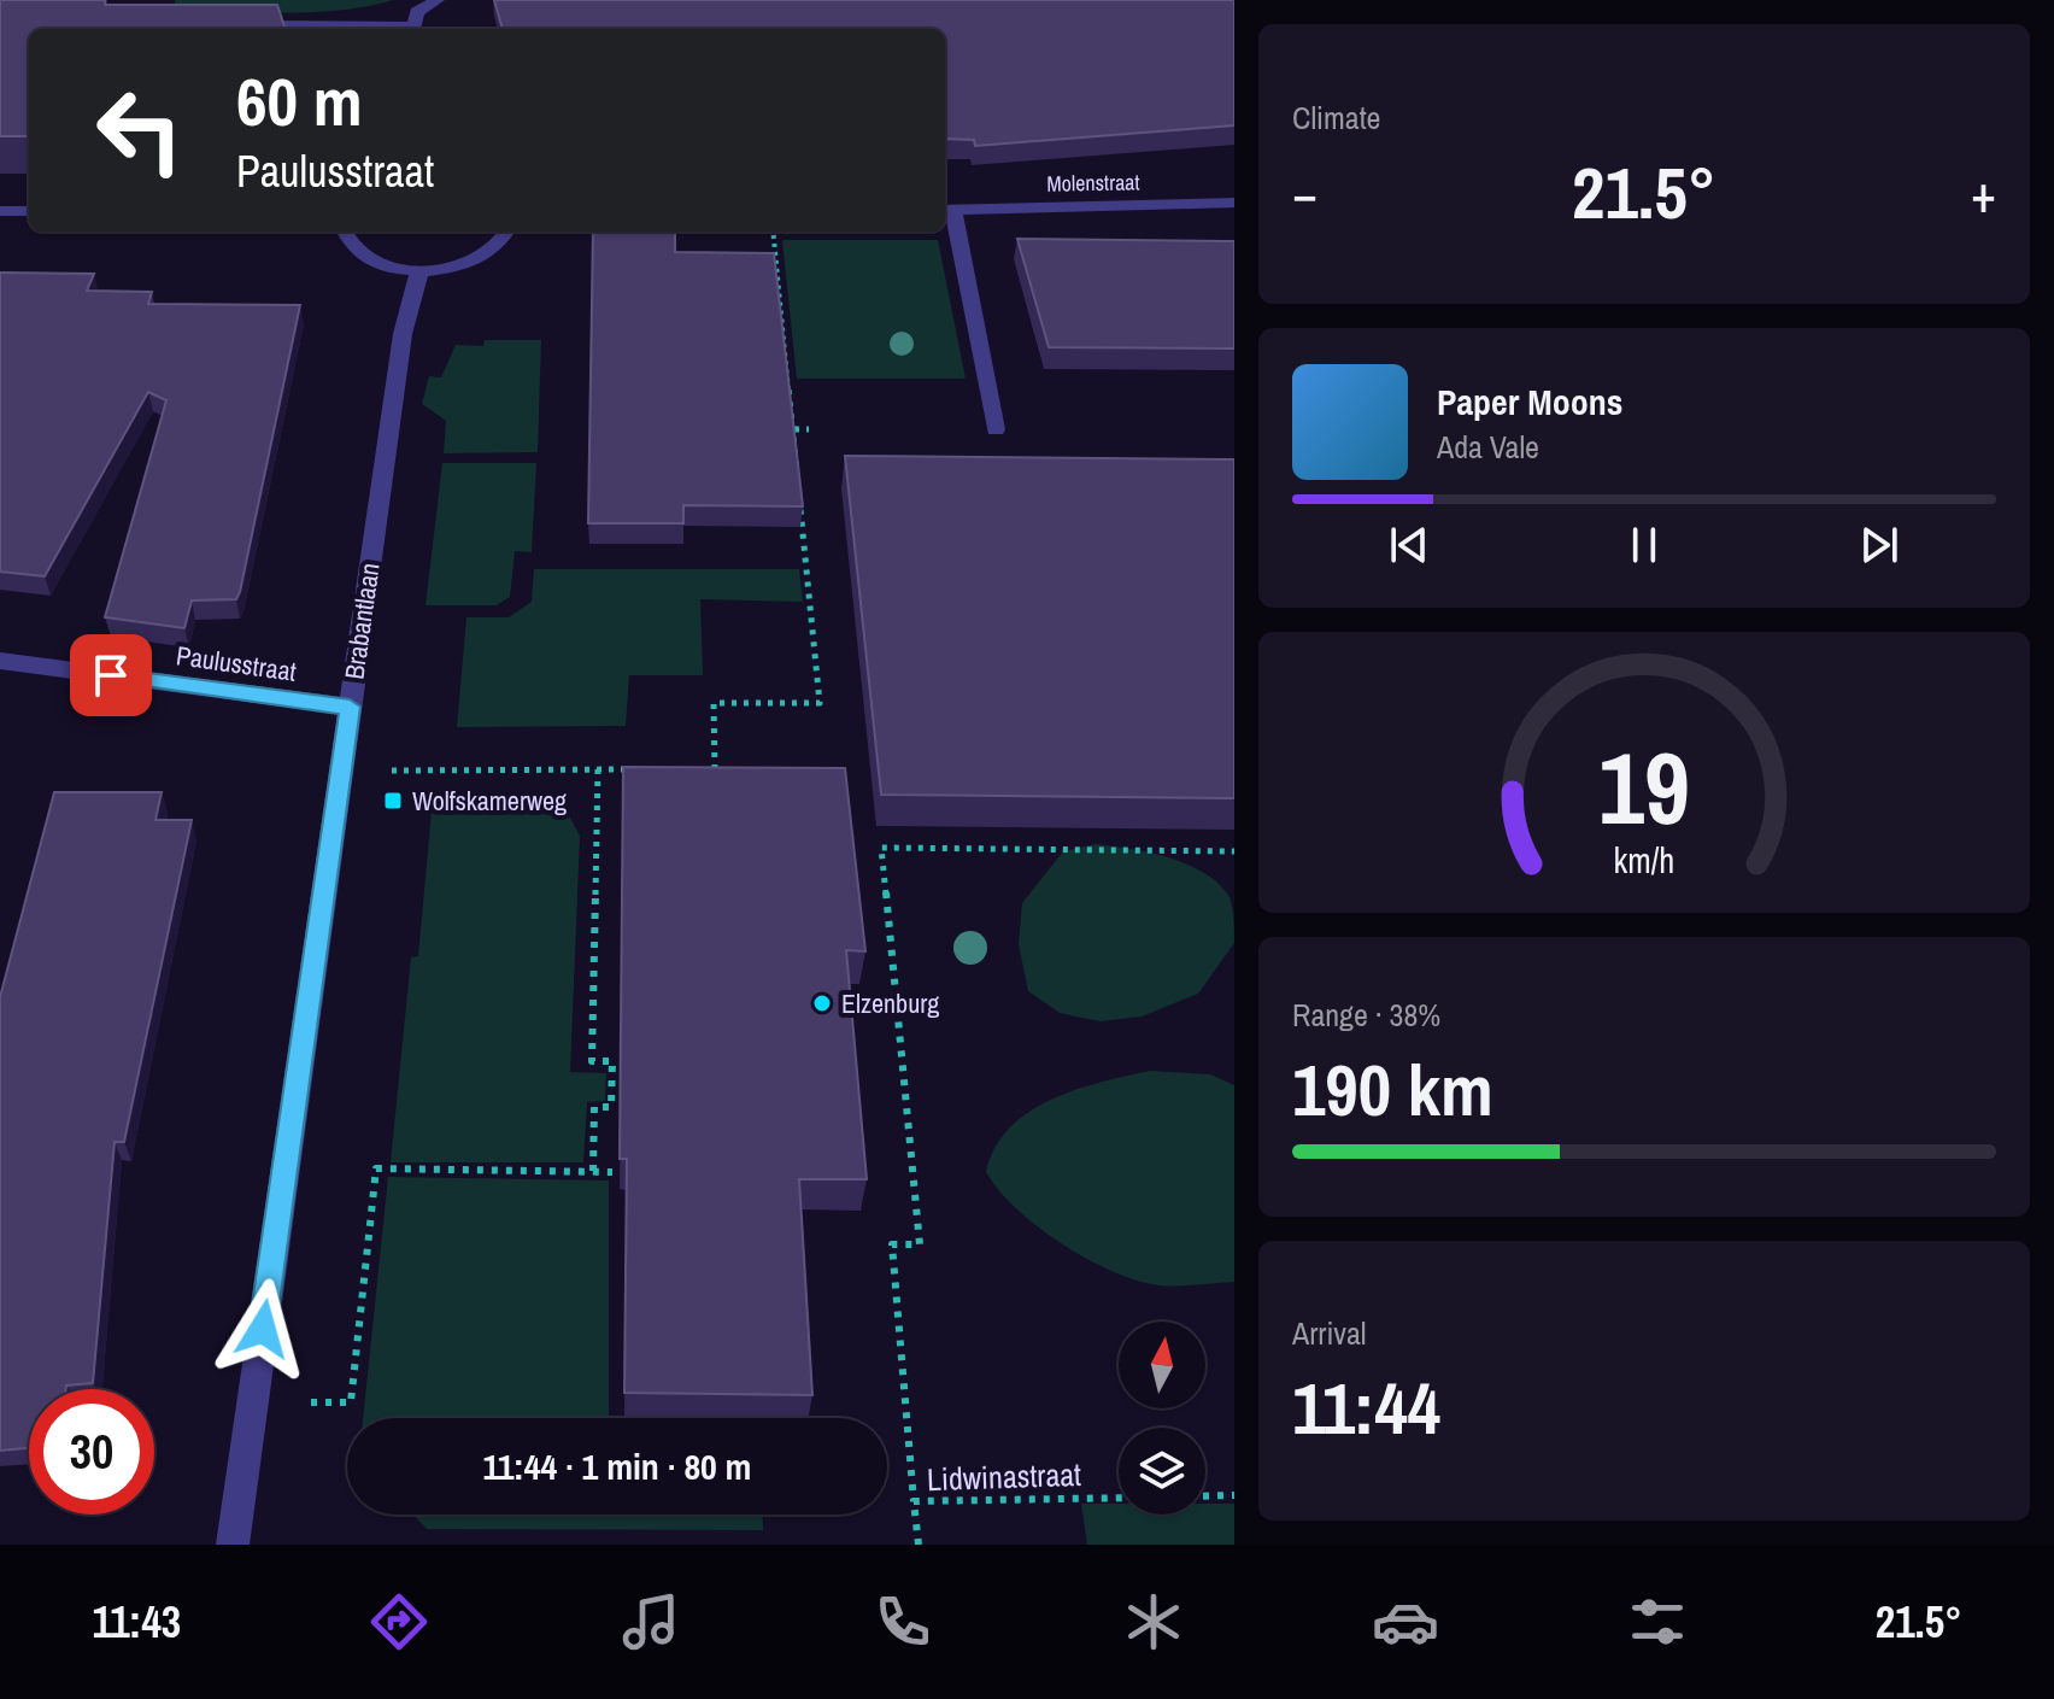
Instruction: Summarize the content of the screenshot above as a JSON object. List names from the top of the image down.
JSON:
{
  "streets": {
    "street": ["Molenstraat", "Brabantlaan", "Paulusstraat"],
    "path": ["Lidwinastraat"]
  },
  "crossings": [
    ["Brabantlaan", "Paulusstraat"]
  ],
  "places": {
    "transit": ["Wolfskamerweg"],
    "other": ["Elzenburg"]
  },
  "north": "top",
  "page": {
    "tile": [
      "Climate",
      ["Range · 38%", "190 km"],
      ["Arrival", "11:44"]
    ],
    "turn": ["60 m", "Paulusstraat"],
    "heat": ["−", "21.5°", "+"],
    "song": ["Paper Moons", "Ada Vale"],
    "limit": "30",
    "trip": "11:44 · 1 min · 80 m",
    "tabs": ["11:43", "21.5°"],
    "gauge": ["19", "km/h"]
  }
}
